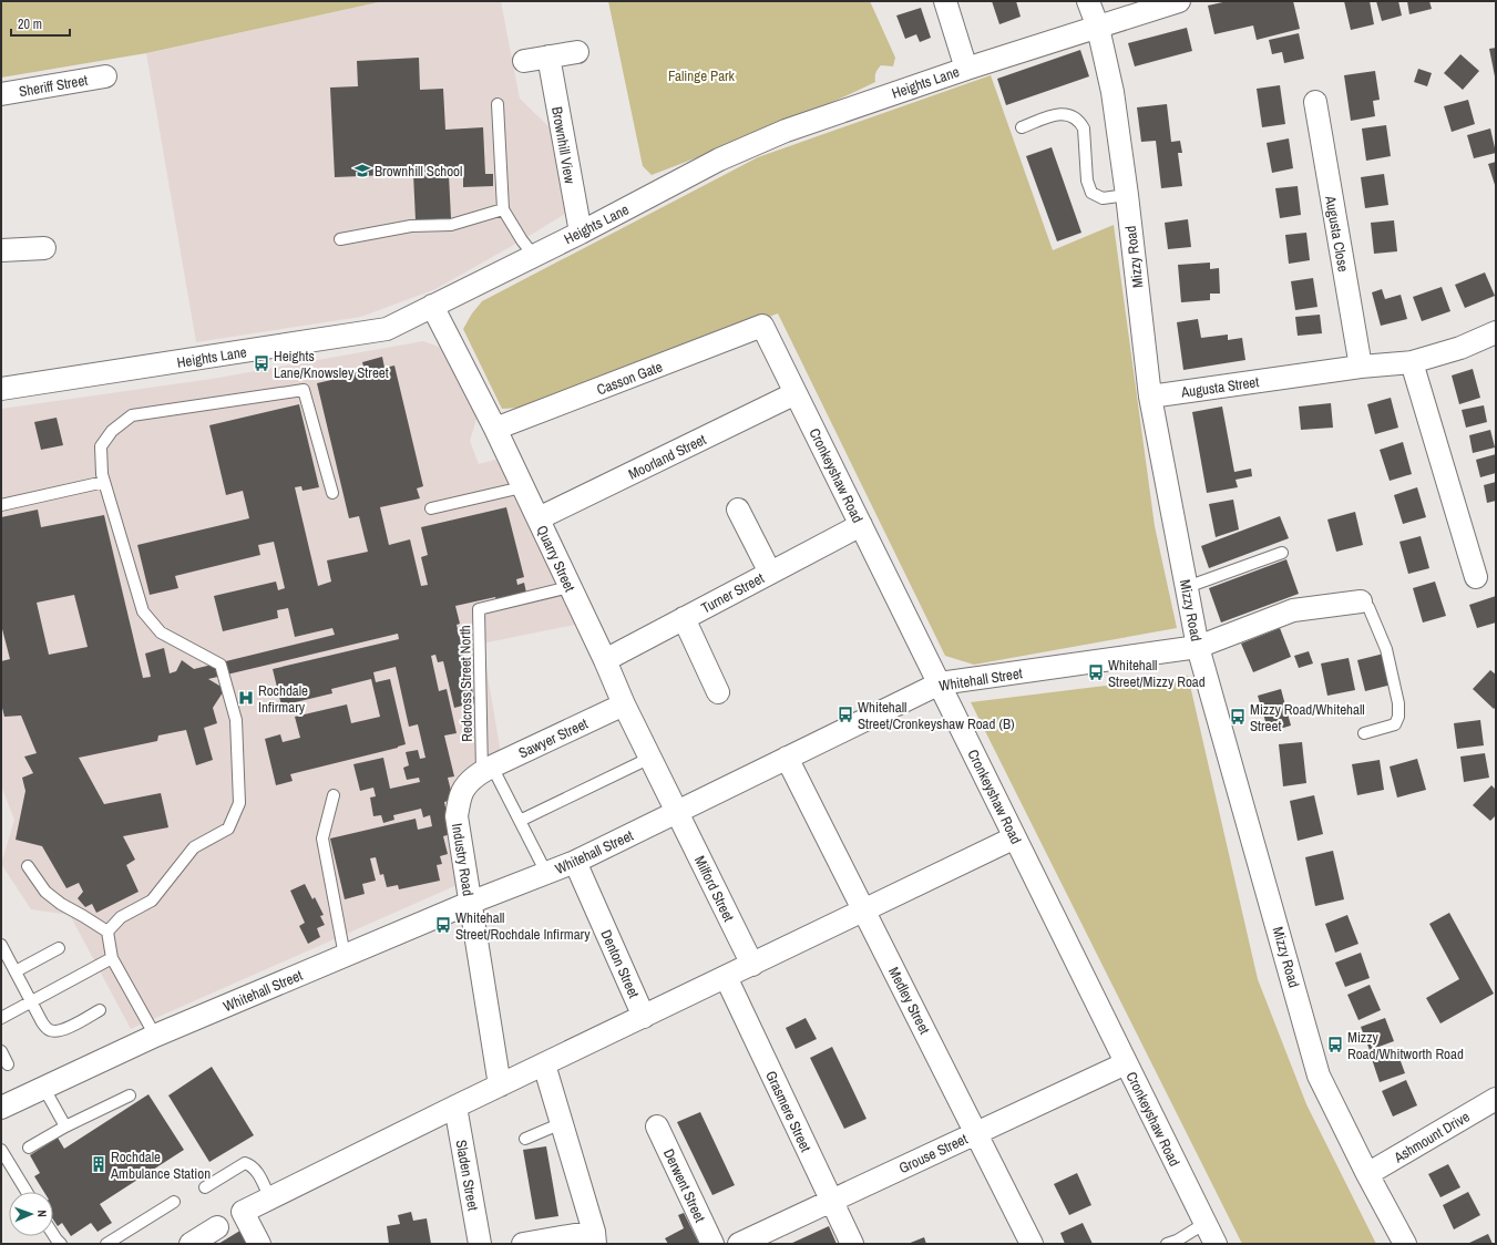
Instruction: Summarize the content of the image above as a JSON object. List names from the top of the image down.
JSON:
{
  "streets": {
    "street": [
      "Heights Lane",
      "Sheriff Street",
      "Brownhill View",
      "Augusta Close",
      "Mizzy Road",
      "Casson Gate",
      "Augusta Street",
      "Moorland Street",
      "Cronkeyshaw Road",
      "Quarry Street",
      "Turner Street",
      "Whitehall Street",
      "Sawyer Street",
      "Industry Road",
      "Milford Street",
      "Denton Street",
      "Medley Street",
      "Grasmere Street",
      "Ashmount Drive",
      "Grouse Street",
      "Sladen Street",
      "Derwent Street"
    ],
    "lane": ["Redcross Street North"]
  },
  "crossings": [
    ["Heights Lane", "Brownhill View"],
    ["Heights Lane", "Mizzy Road"],
    ["Heights Lane", "Quarry Street"],
    ["Augusta Close", "Augusta Street"],
    ["Mizzy Road", "Augusta Street"],
    ["Mizzy Road", "Whitehall Street"],
    ["Mizzy Road", "Ashmount Drive"],
    ["Casson Gate", "Cronkeyshaw Road"],
    ["Casson Gate", "Quarry Street"],
    ["Moorland Street", "Cronkeyshaw Road"],
    ["Moorland Street", "Quarry Street"],
    ["Cronkeyshaw Road", "Turner Street"],
    ["Cronkeyshaw Road", "Whitehall Street"],
    ["Cronkeyshaw Road", "Grouse Street"],
    ["Quarry Street", "Turner Street"],
    ["Quarry Street", "Whitehall Street"],
    ["Quarry Street", "Redcross Street North"],
    ["Quarry Street", "Sawyer Street"],
    ["Quarry Street", "Milford Street"],
    ["Whitehall Street", "Industry Road"],
    ["Whitehall Street", "Milford Street"],
    ["Whitehall Street", "Denton Street"],
    ["Whitehall Street", "Medley Street"],
    ["Redcross Street North", "Sawyer Street"],
    ["Redcross Street North", "Industry Road"],
    ["Sawyer Street", "Industry Road"],
    ["Medley Street", "Grouse Street"],
    ["Grasmere Street", "Grouse Street"]
  ],
  "parks": ["Falinge Park"],
  "places": {
    "school or university": ["Brownhill School"],
    "bus stop": [
      "Heights Lane/Knowsley Street",
      "Whitehall Street/Mizzy Road",
      "Whitehall Street/Cronkeyshaw Road (B)",
      "Mizzy Road/Whitehall Street",
      "Whitehall Street/Rochdale Infirmary",
      "Mizzy Road/Whitworth Road"
    ],
    "hospital": ["Rochdale Infirmary"],
    "building": ["Rochdale Ambulance Station"]
  },
  "scale_bar": "20 m",
  "north": "right"
}
